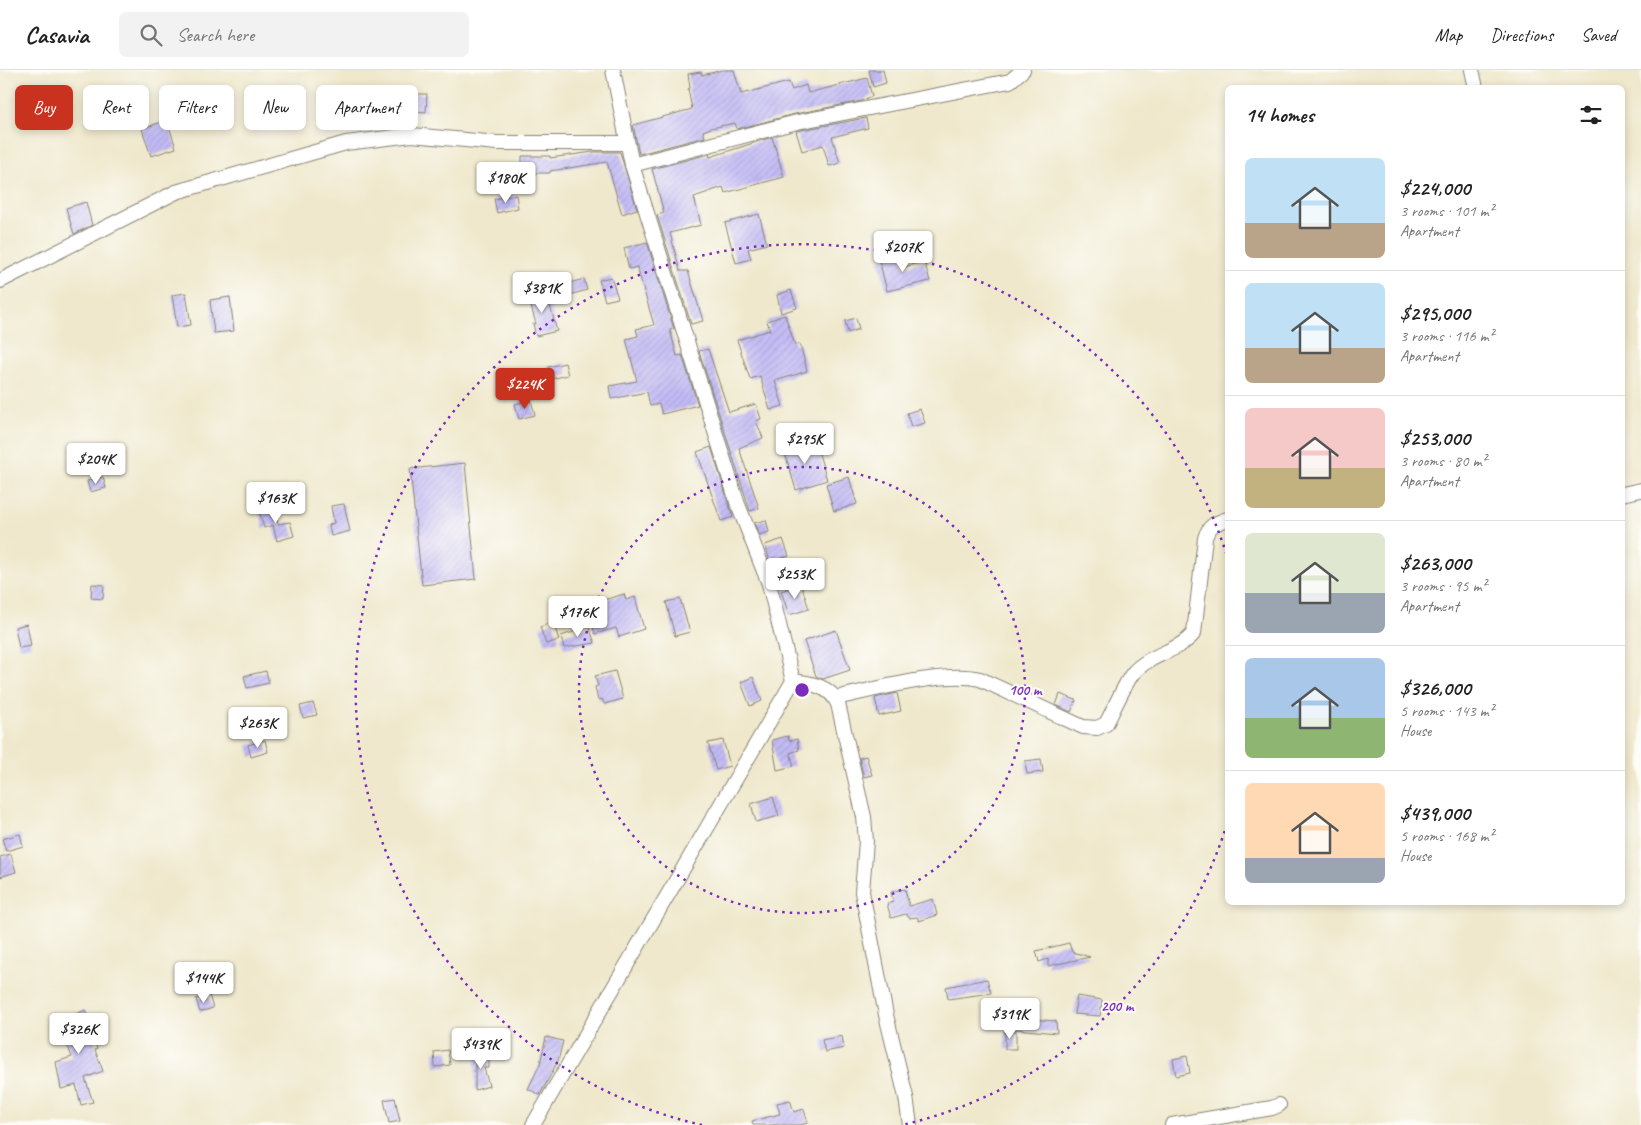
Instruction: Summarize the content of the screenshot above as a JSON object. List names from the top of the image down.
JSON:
{
  "page": {
    "header": "Casavia",
    "search": "Search here",
    "nav": ["Map", "Directions", "Saved"],
    "chip": [
      "Buy",
      "Rent",
      "Filters",
      "New",
      "Apartment"
    ],
    "heading": "14 homes",
    "list": [
      {
        "name": "$224,000",
        "note": "3 rooms · 101 m² · Apartment"
      },
      {
        "name": "$295,000",
        "note": "3 rooms · 116 m² · Apartment"
      },
      {
        "name": "$253,000",
        "note": "3 rooms · 80 m² · Apartment"
      },
      {
        "name": "$263,000",
        "note": "3 rooms · 95 m² · Apartment"
      },
      {
        "name": "$326,000",
        "note": "5 rooms · 143 m² · House"
      },
      {
        "name": "$439,000",
        "note": "5 rooms · 168 m² · House"
      }
    ],
    "price": [
      "$180K",
      "$207K",
      "$381K",
      "$224K",
      "$295K",
      "$204K",
      "$163K",
      "$253K",
      "$176K",
      "$263K",
      "$144K",
      "$319K",
      "$326K",
      "$439K"
    ]
  },
  "rings": ["100 m", "200 m"]
}
